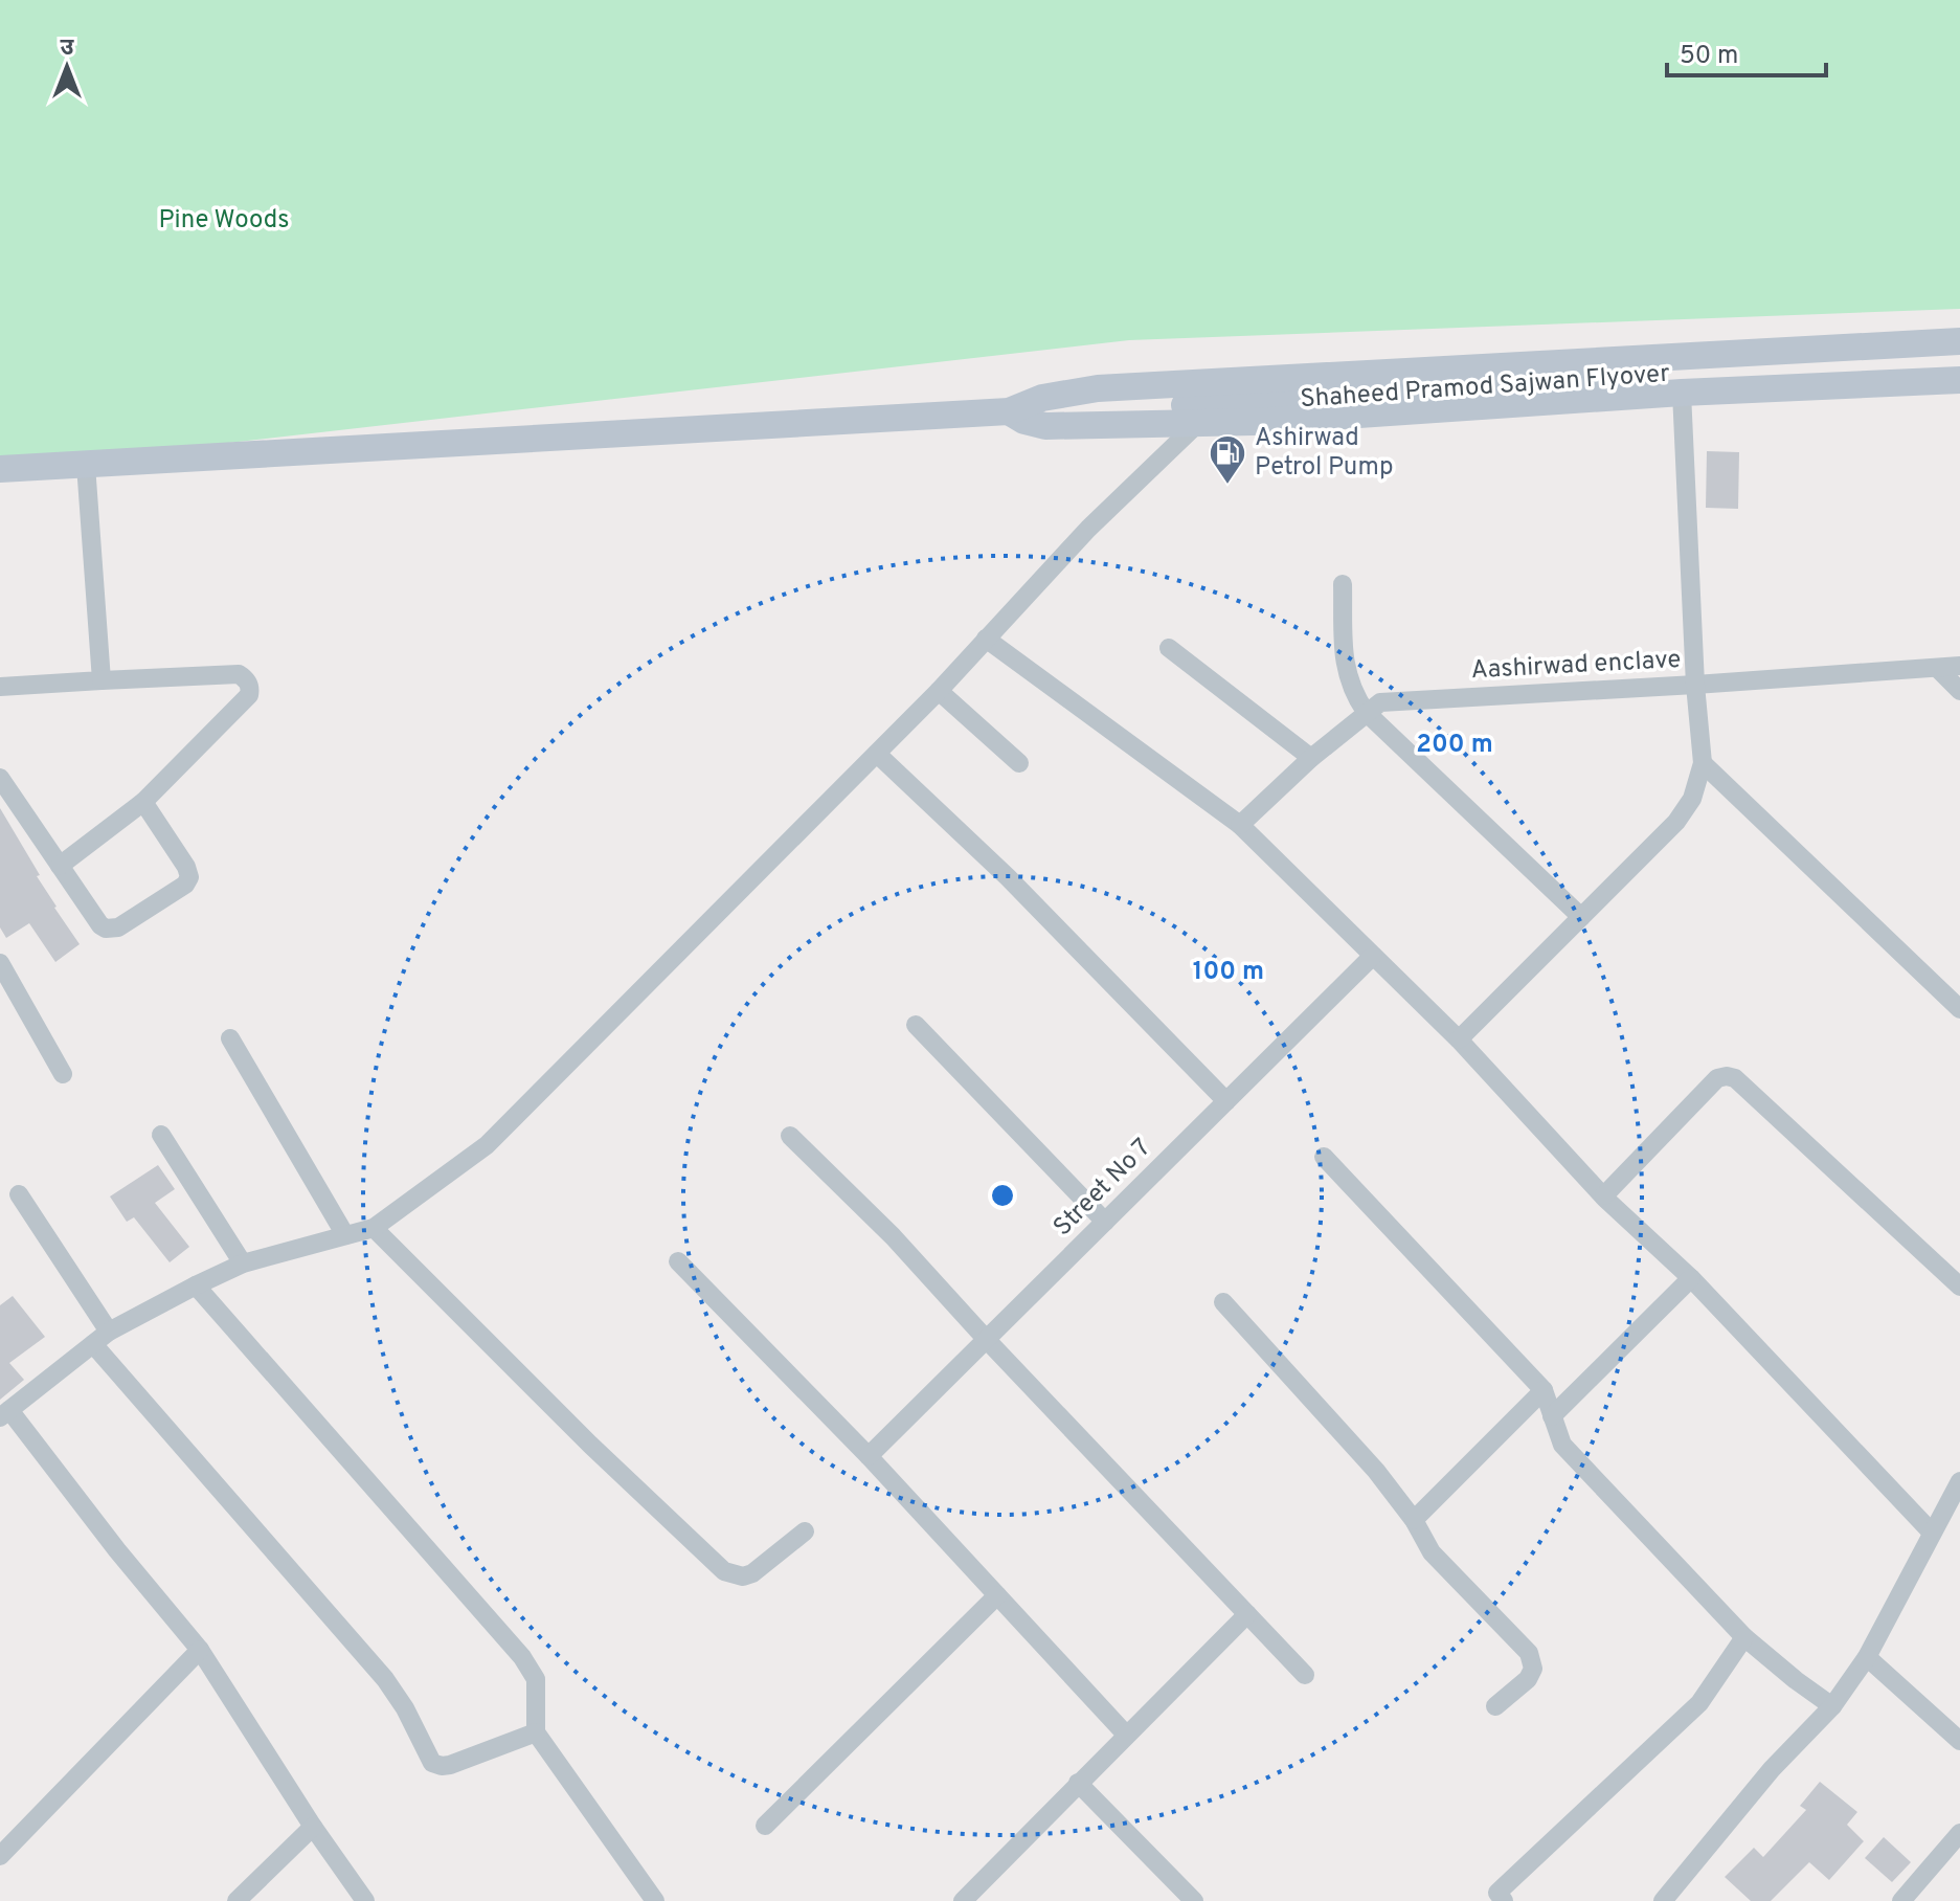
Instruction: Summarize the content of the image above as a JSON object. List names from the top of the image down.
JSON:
{
  "streets": {
    "main road": ["Shaheed Pramod Sajwan Flyover"],
    "street": ["Aashirwad enclave", "Street No 7"]
  },
  "parks": ["Pine Woods"],
  "places": {
    "fuel station": ["Ashirwad Petrol Pump"]
  },
  "scale_bar": "50 m",
  "north": "top",
  "rings": ["200 m", "100 m"]
}
